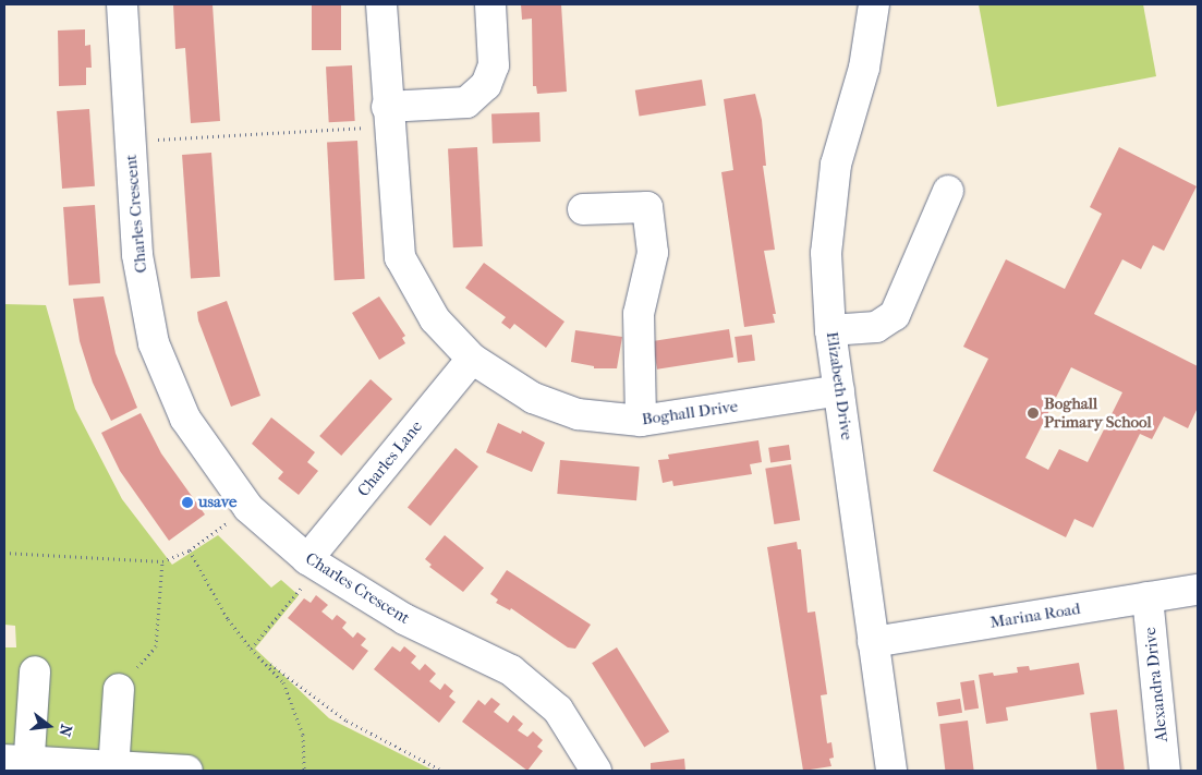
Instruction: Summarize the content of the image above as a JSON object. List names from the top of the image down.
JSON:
{
  "streets": {
    "street": [
      "Charles Crescent",
      "Elizabeth Drive",
      "Boghall Drive",
      "Charles Lane",
      "Marina Road",
      "Alexandra Drive"
    ]
  },
  "crossings": [
    ["Charles Crescent", "Charles Lane"],
    ["Elizabeth Drive", "Boghall Drive"],
    ["Elizabeth Drive", "Marina Road"],
    ["Boghall Drive", "Charles Lane"],
    ["Marina Road", "Alexandra Drive"]
  ],
  "places": ["Boghall Primary School", "usave"],
  "north": "right"
}
